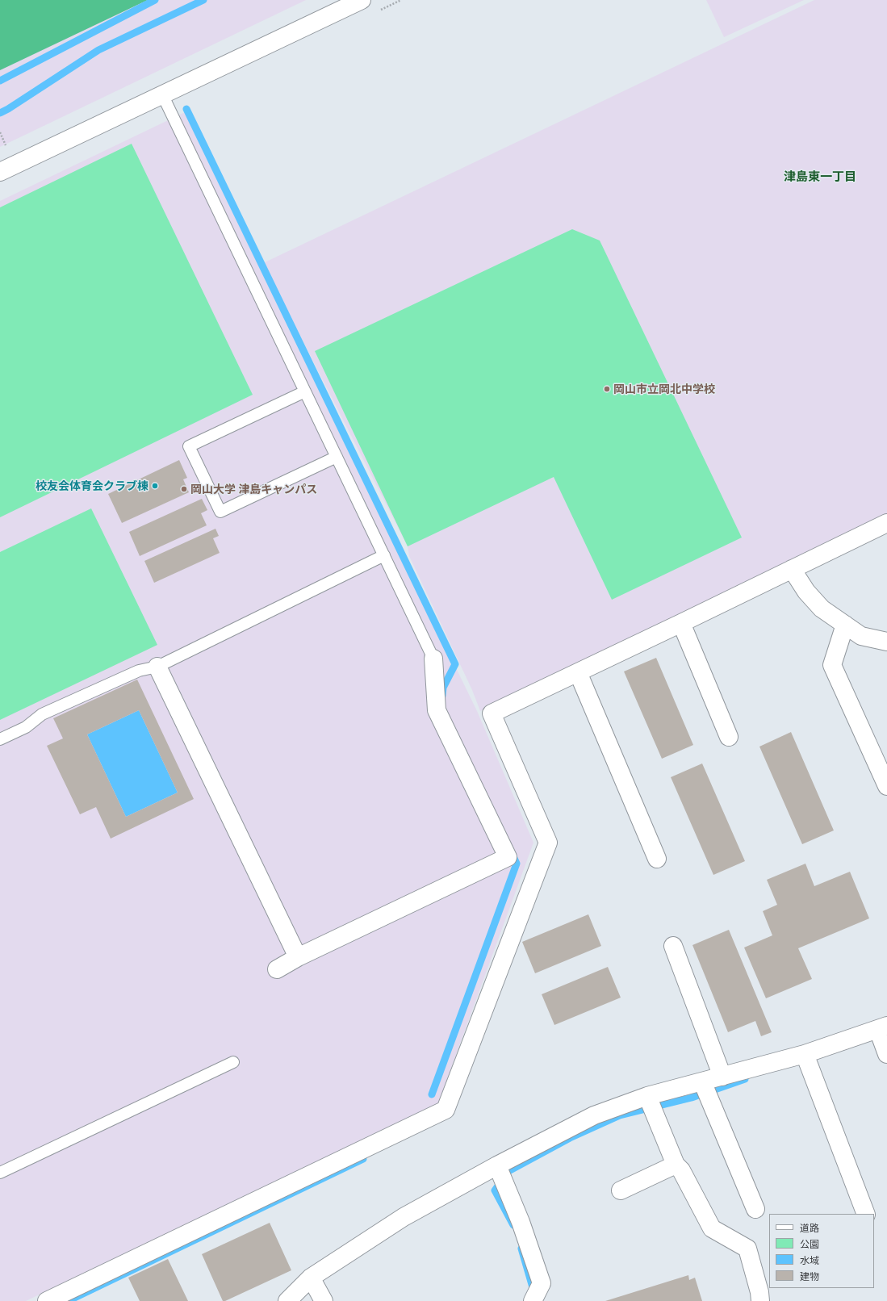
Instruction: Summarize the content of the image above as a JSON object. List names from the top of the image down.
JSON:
{
  "districts": ["津島東一丁目"],
  "places": ["岡山市立岡北中学校", "校友会体育会クラブ棟", "岡山大学 津島キャンパス"],
  "legend": [
    "道路",
    "公園",
    "水域",
    "建物"
  ]
}
